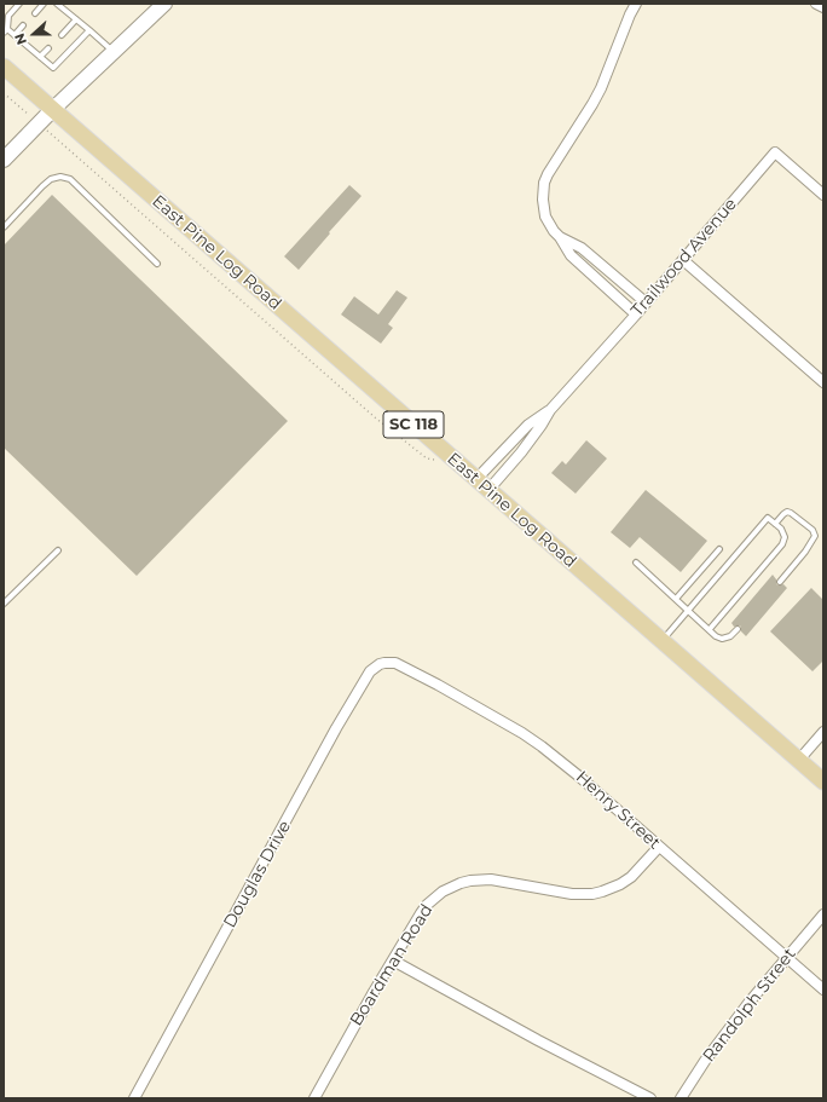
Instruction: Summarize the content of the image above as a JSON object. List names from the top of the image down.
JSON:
{
  "streets": {
    "main road": ["East Pine Log Road", "SC 118"],
    "street": [
      "Trailwood Avenue",
      "Henry Street",
      "Douglas Drive",
      "Boardman Road",
      "Randolph Street"
    ]
  },
  "crossings": [
    ["East Pine Log Road", "Trailwood Avenue"],
    ["Henry Street", "Douglas Drive"],
    ["Henry Street", "Boardman Road"],
    ["Henry Street", "Randolph Street"]
  ],
  "north": "left"
}
